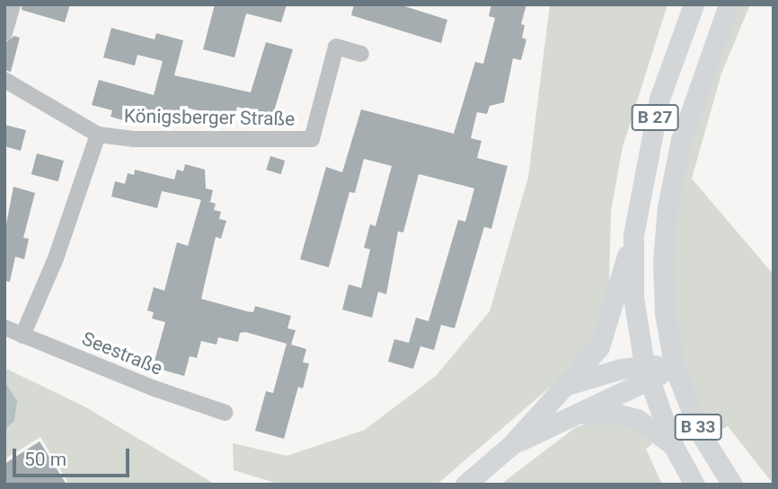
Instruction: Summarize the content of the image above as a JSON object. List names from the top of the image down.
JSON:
{
  "streets": {
    "main road": ["B 27", "B 33"],
    "street": ["Königsberger Straße", "Seestraße"]
  },
  "crossings": [
    ["Königsberger Straße", "Seestraße"],
    ["B 27", "B 33"]
  ],
  "scale_bar": "50 m"
}
